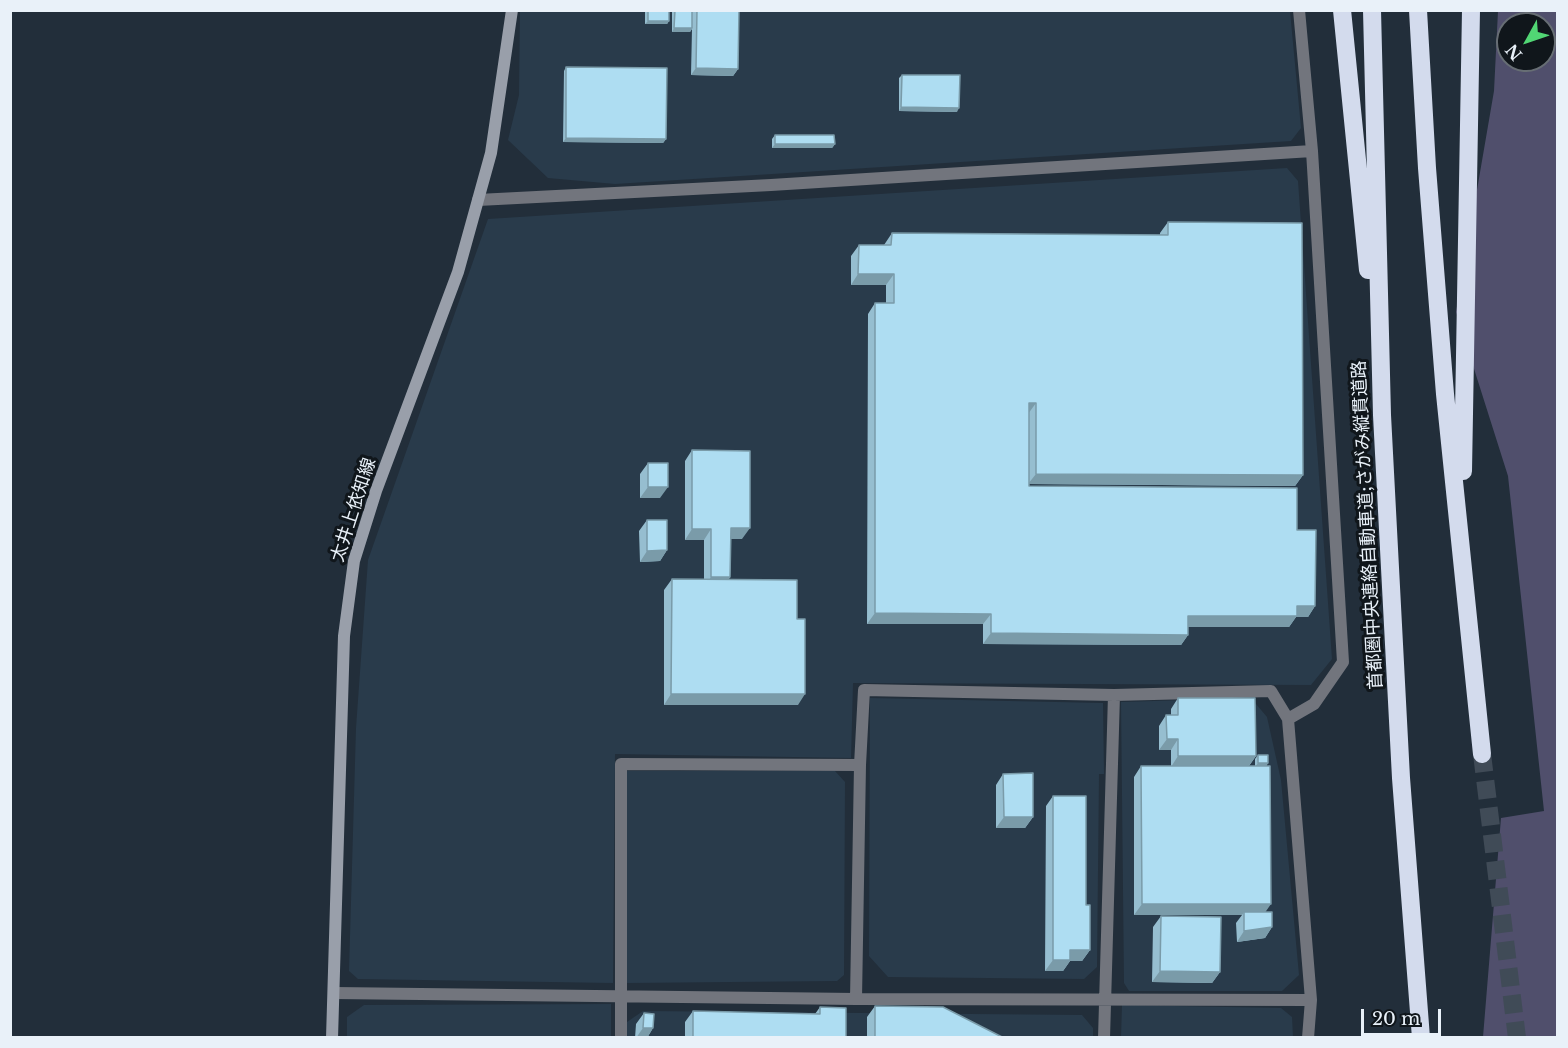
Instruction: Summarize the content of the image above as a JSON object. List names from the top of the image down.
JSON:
{
  "streets": {
    "highway": ["首都圏中央連絡自動車道;さがみ縦貫道路"],
    "main road": ["太井上依知線"]
  },
  "scale_bar": "20 m",
  "north": "bottom left"
}
